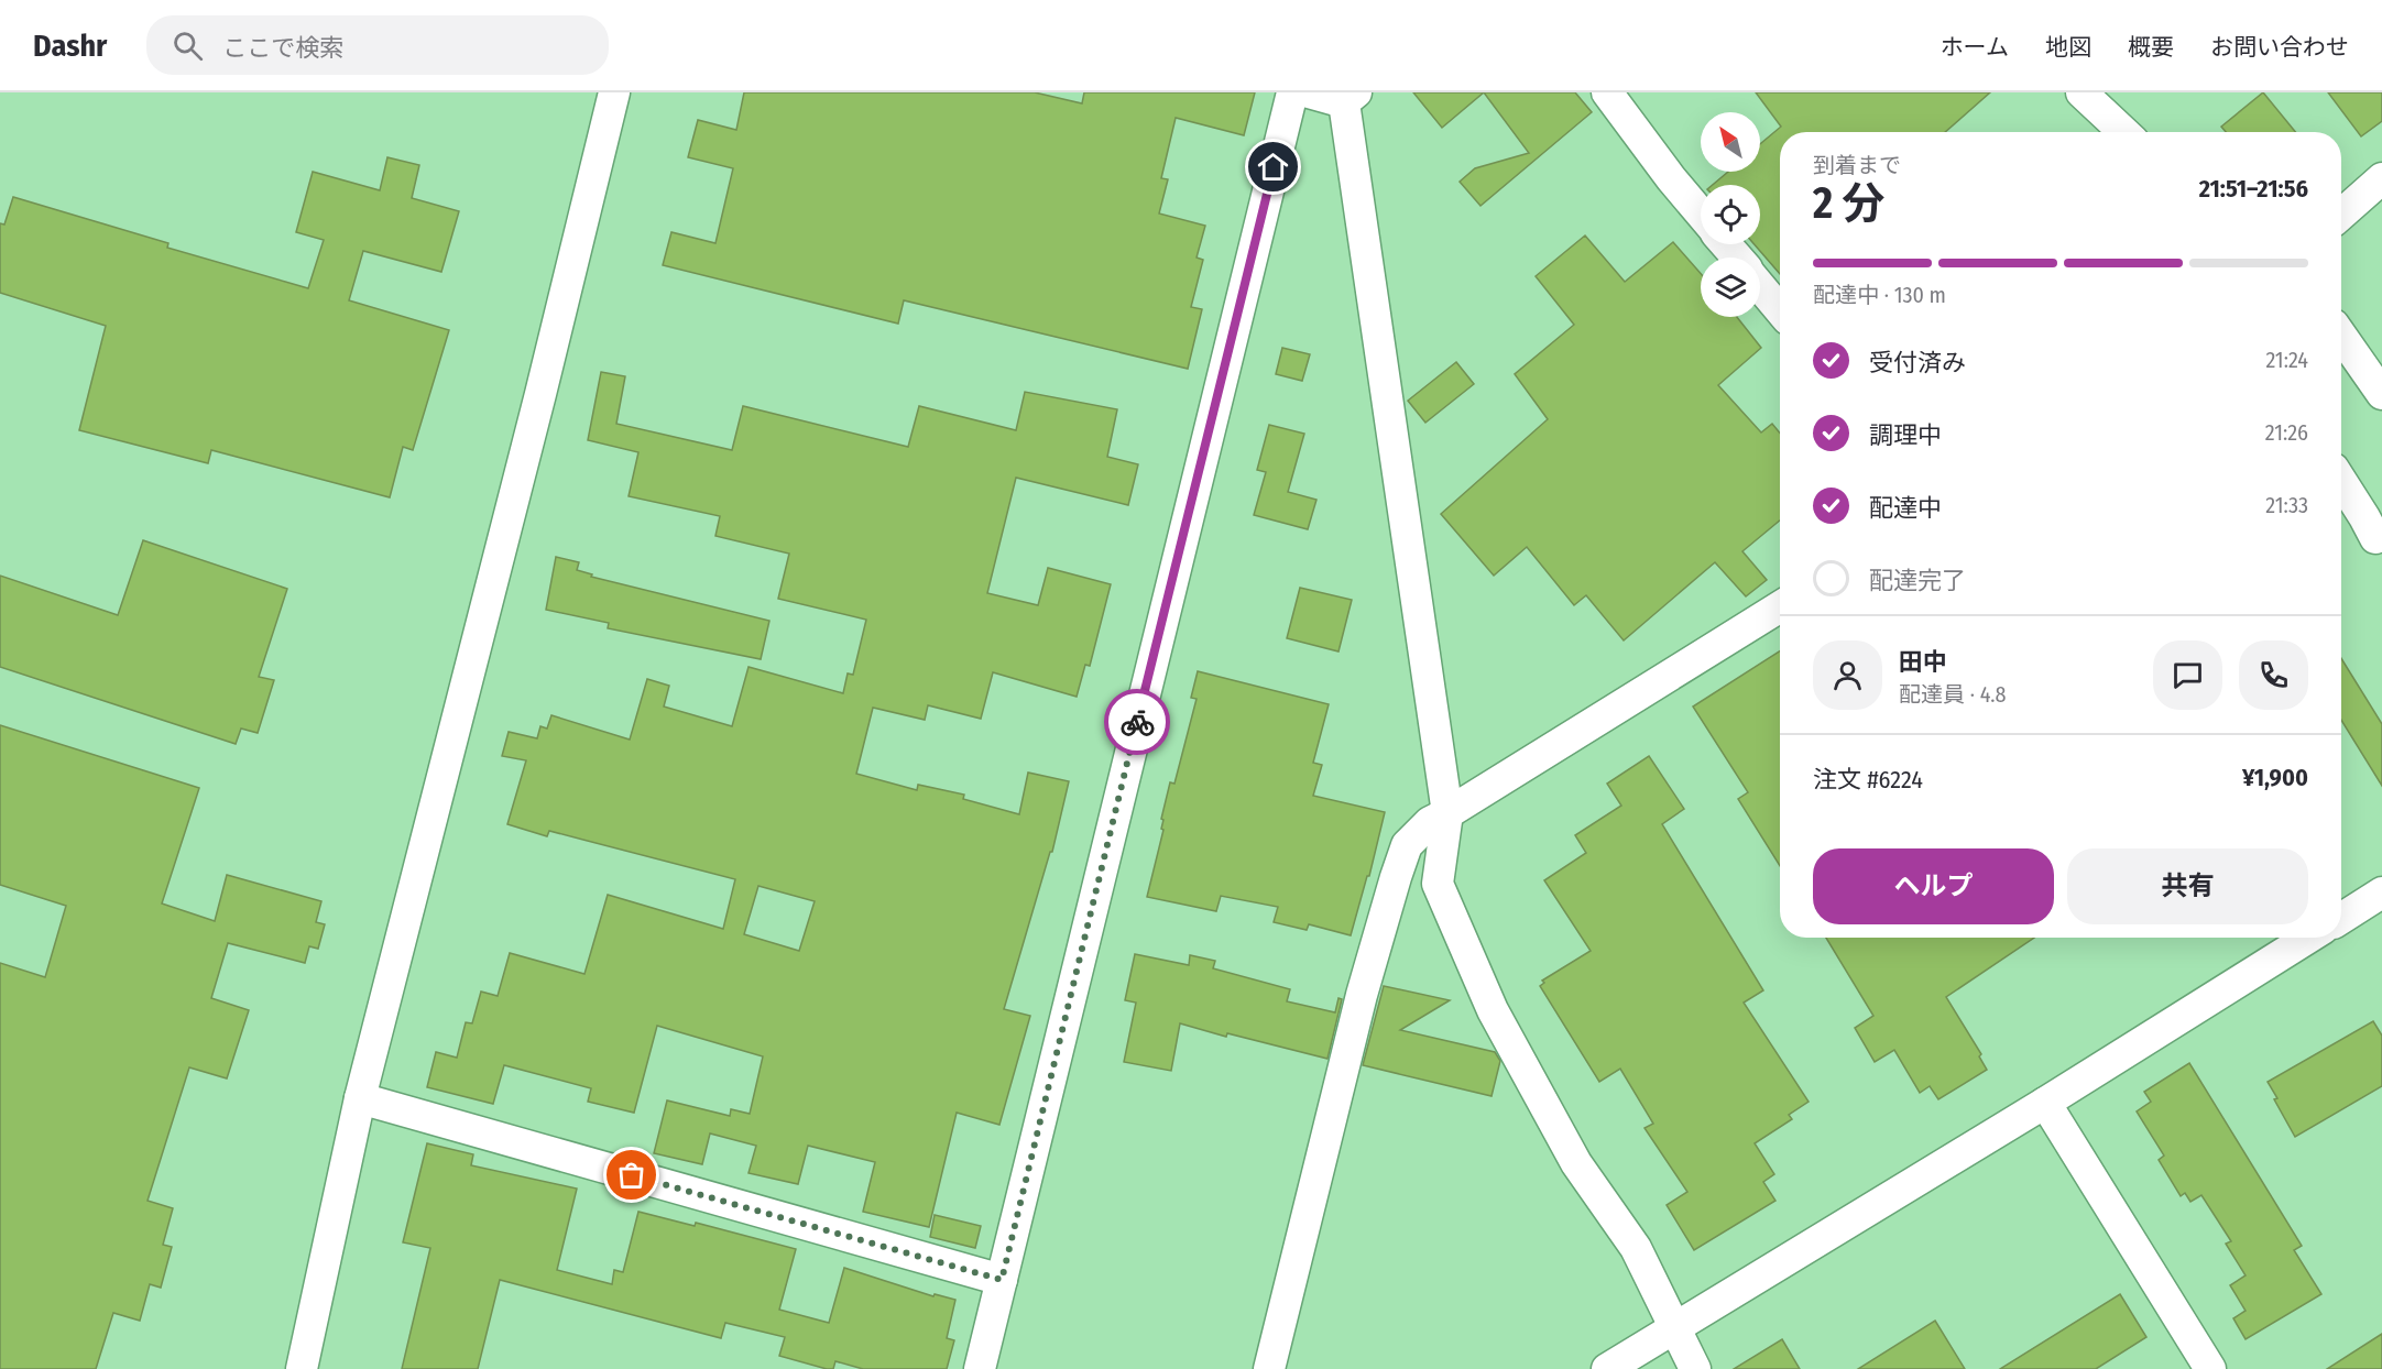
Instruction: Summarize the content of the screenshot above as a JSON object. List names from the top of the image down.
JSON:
{
  "north": "top left",
  "page": {
    "header": "Dashr",
    "search": "ここで検索",
    "nav": [
      "ホーム",
      "地図",
      "概要",
      "お問い合わせ"
    ],
    "heading": ["2 分", "到着まで", "21:51–21:56"],
    "panel": [
      "田中",
      "配達員 · 4.8",
      "注文 #6224",
      "¥1,900"
    ],
    "bar": "配達中 · 130 m",
    "list": [
      ["受付済み", "21:24"],
      ["調理中", "21:26"],
      ["配達中", "21:33"],
      "配達完了"
    ],
    "buttons": ["ヘルプ", "共有"]
  }
}
